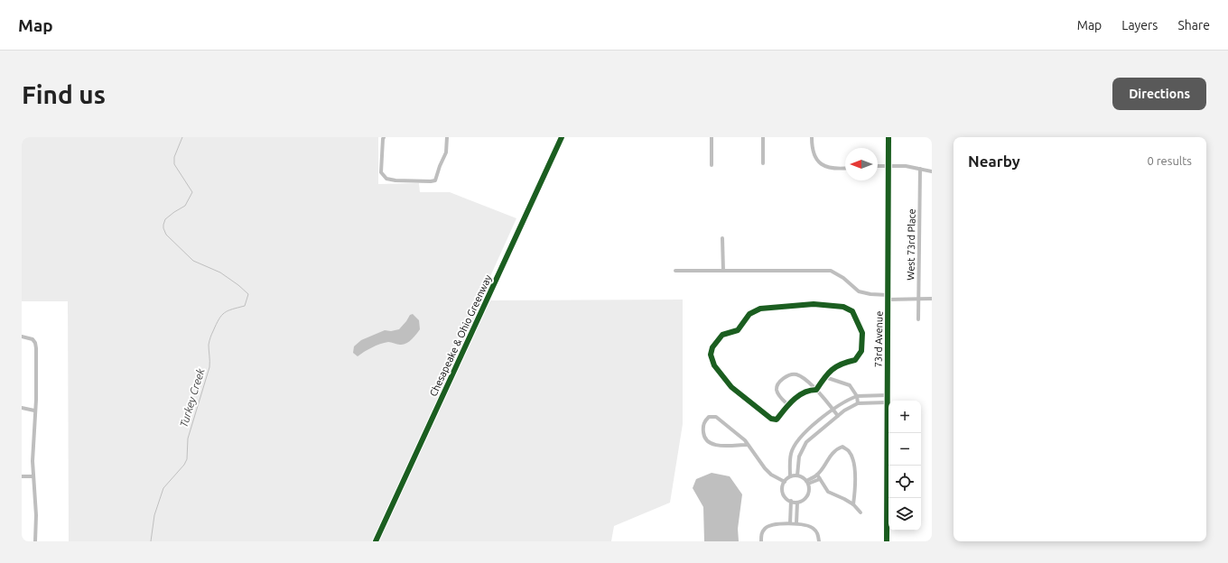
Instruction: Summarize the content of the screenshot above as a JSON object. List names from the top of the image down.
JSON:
{
  "streets": {
    "street": ["West 73rd Place", "73rd Avenue"],
    "cycle path": ["Chesapeake & Ohio Greenway"]
  },
  "water": ["Turkey Creek"],
  "north": "left",
  "page": {
    "header": "Map",
    "nav": ["Map", "Layers", "Share"],
    "buttons": "Directions",
    "title": "Find us",
    "heading": ["Nearby", "0 results"],
    "map_buttons": ["+", "−"]
  }
}
